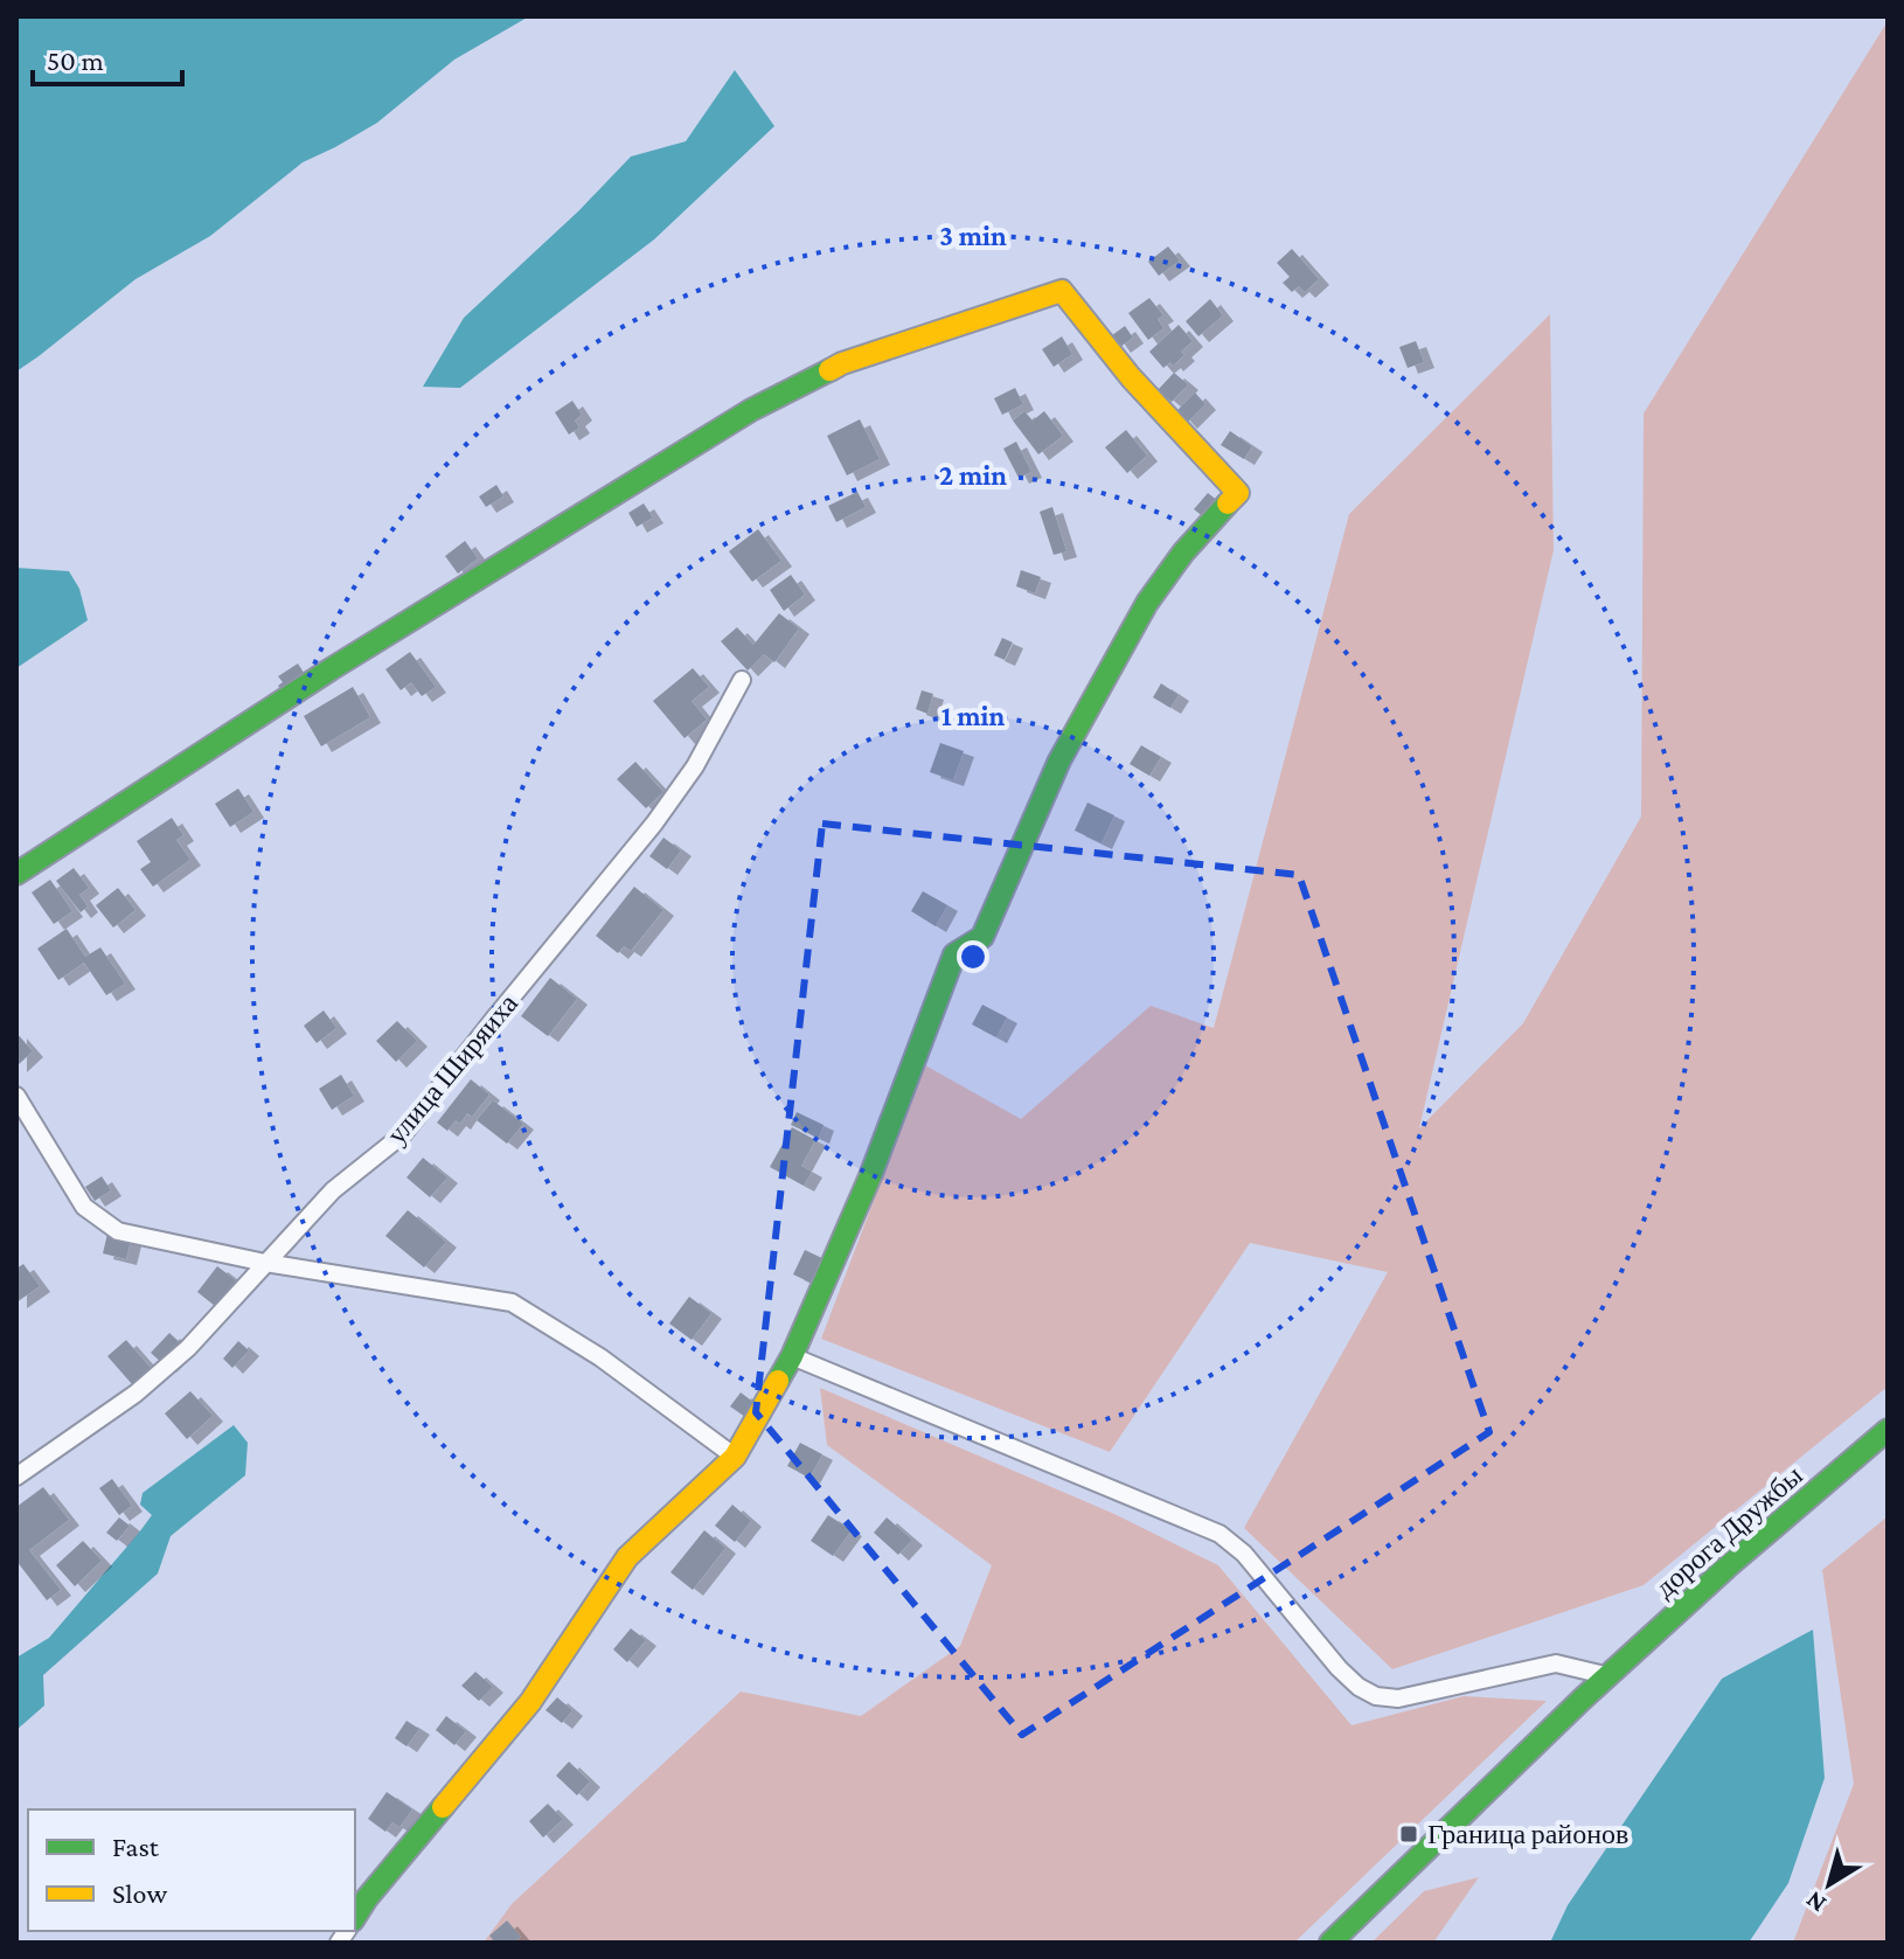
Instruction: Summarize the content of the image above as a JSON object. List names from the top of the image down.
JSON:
{
  "streets": {
    "street": ["улица Ширяиха", "дорога Дружбы"]
  },
  "places": {
    "transit": ["Граница районов"]
  },
  "legend": ["Fast", "Slow"],
  "scale_bar": "50 m",
  "north": "bottom left",
  "rings": ["3 min", "2 min", "1 min"]
}
